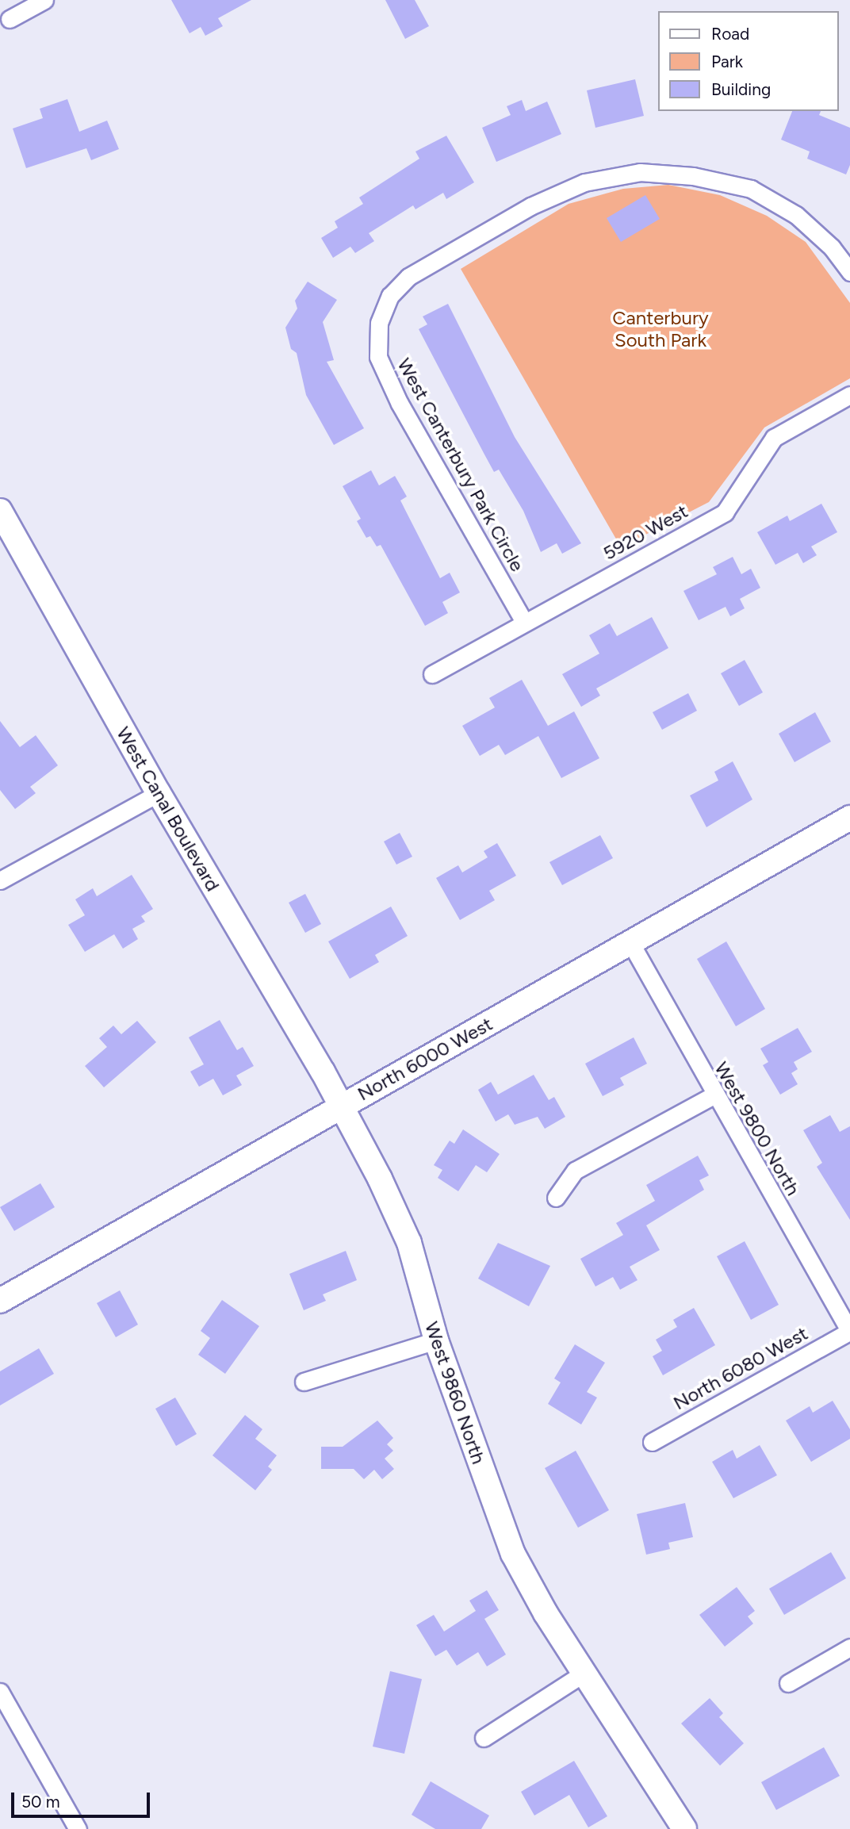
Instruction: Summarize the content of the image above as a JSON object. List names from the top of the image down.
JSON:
{
  "streets": {
    "street": [
      "West Canterbury Park Circle",
      "5920 West",
      "West Canal Boulevard",
      "North 6000 West",
      "West 9800 North",
      "North 6080 West",
      "West 9860 North"
    ]
  },
  "crossings": [
    ["West Canterbury Park Circle", "5920 West"],
    ["West Canal Boulevard", "North 6000 West"],
    ["West Canal Boulevard", "West 9860 North"],
    ["North 6000 West", "West 9800 North"],
    ["North 6000 West", "West 9860 North"],
    ["West 9800 North", "North 6080 West"]
  ],
  "parks": ["Canterbury South Park"],
  "legend": ["Road", "Park", "Building"],
  "scale_bar": "50 m"
}
